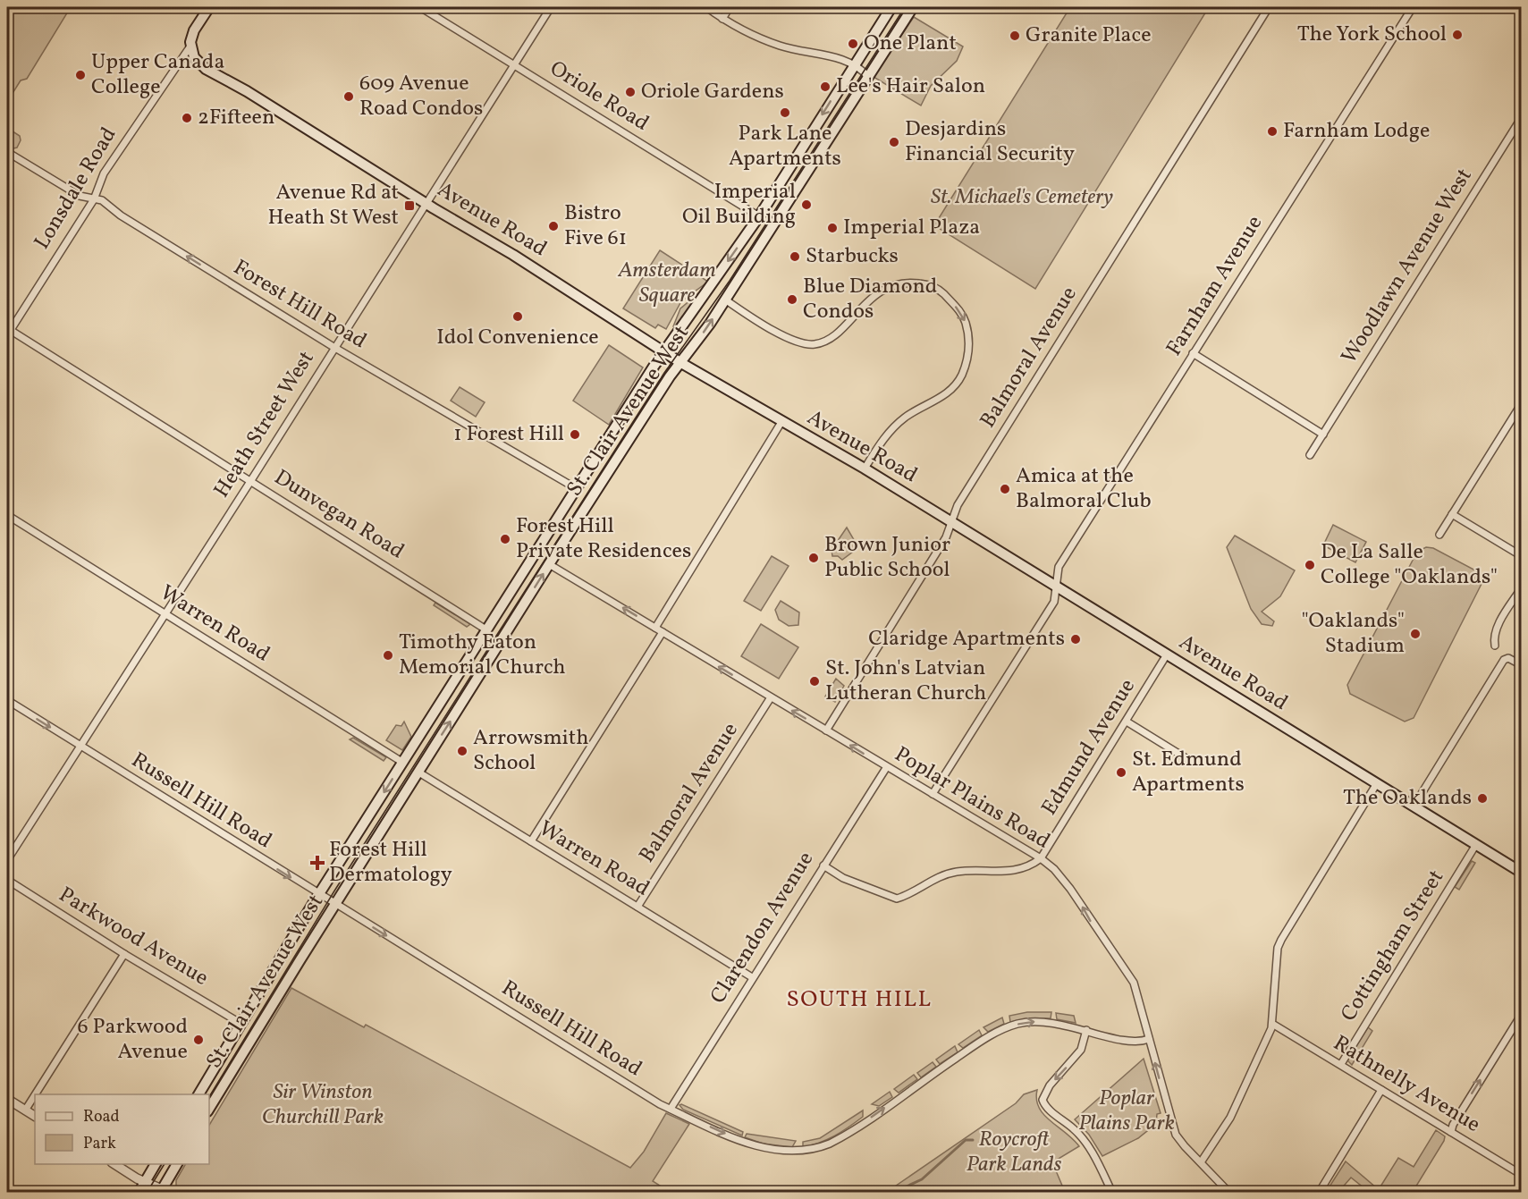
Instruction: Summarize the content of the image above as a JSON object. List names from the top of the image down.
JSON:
{
  "streets": {
    "main road": ["Lonsdale Road", "Avenue Road", "St. Clair Avenue West"],
    "street": [
      "Oriole Road",
      "Woodlawn Avenue West",
      "Farnham Avenue",
      "Forest Hill Road",
      "Balmoral Avenue",
      "Heath Street West",
      "Dunvegan Road",
      "Warren Road",
      "Edmund Avenue",
      "Poplar Plains Road",
      "Russell Hill Road",
      "Clarendon Avenue",
      "Parkwood Avenue",
      "Cottingham Street",
      "Rathnelly Avenue"
    ]
  },
  "crossings": [
    ["Oriole Road", "St. Clair Avenue West"],
    ["Oriole Road", "Heath Street West"],
    ["Lonsdale Road", "Avenue Road"],
    ["Lonsdale Road", "Forest Hill Road"],
    ["Lonsdale Road", "Dunvegan Road"],
    ["Avenue Road", "Farnham Avenue"],
    ["Avenue Road", "Balmoral Avenue"],
    ["Avenue Road", "St. Clair Avenue West"],
    ["Avenue Road", "Heath Street West"],
    ["Avenue Road", "Edmund Avenue"],
    ["Avenue Road", "Cottingham Street"],
    ["Forest Hill Road", "St. Clair Avenue West"],
    ["Forest Hill Road", "Heath Street West"],
    ["Balmoral Avenue", "Warren Road"],
    ["Balmoral Avenue", "Poplar Plains Road"],
    ["St. Clair Avenue West", "Dunvegan Road"],
    ["St. Clair Avenue West", "Warren Road"],
    ["St. Clair Avenue West", "Poplar Plains Road"],
    ["St. Clair Avenue West", "Russell Hill Road"],
    ["St. Clair Avenue West", "Parkwood Avenue"],
    ["Heath Street West", "Dunvegan Road"],
    ["Heath Street West", "Warren Road"],
    ["Heath Street West", "Russell Hill Road"],
    ["Warren Road", "Clarendon Avenue"],
    ["Edmund Avenue", "Poplar Plains Road"],
    ["Poplar Plains Road", "Russell Hill Road"],
    ["Poplar Plains Road", "Clarendon Avenue"],
    ["Russell Hill Road", "Clarendon Avenue"],
    ["Cottingham Street", "Rathnelly Avenue"]
  ],
  "one_way": ["Forest Hill Road", "Poplar Plains Road", "Russell Hill Road"],
  "districts": ["SOUTH HILL"],
  "parks": [
    "St. Michael's Cemetery",
    "Amsterdam Square",
    "Sir Winston Churchill Park",
    "Poplar Plains Park",
    "Roycroft Park Lands"
  ],
  "places": {
    "other": [
      "The York School",
      "Granite Place",
      "One Plant",
      "Upper Canada College",
      "Lee's Hair Salon",
      "Oriole Gardens",
      "609 Avenue Road Condos",
      "Park Lane Apartments",
      "2Fifteen",
      "Farnham Lodge",
      "Desjardins Financial Security",
      "Imperial Oil Building",
      "Bistro Five 61",
      "Imperial Plaza",
      "Starbucks",
      "Blue Diamond Condos",
      "Idol Convenience",
      "1 Forest Hill",
      "Amica at the Balmoral Club",
      "Forest Hill Private Residences",
      "Brown Junior Public School",
      "De La Salle College \"Oaklands\"",
      "\"Oaklands\" Stadium",
      "Claridge Apartments",
      "Timothy Eaton Memorial Church",
      "St. John's Latvian Lutheran Church",
      "Arrowsmith School",
      "St. Edmund Apartments",
      "The Oaklands",
      "6 Parkwood Avenue"
    ],
    "transit": ["Avenue Rd at Heath St West"],
    "health": ["Forest Hill Dermatology"]
  },
  "legend": ["Road", "Park"]
}
